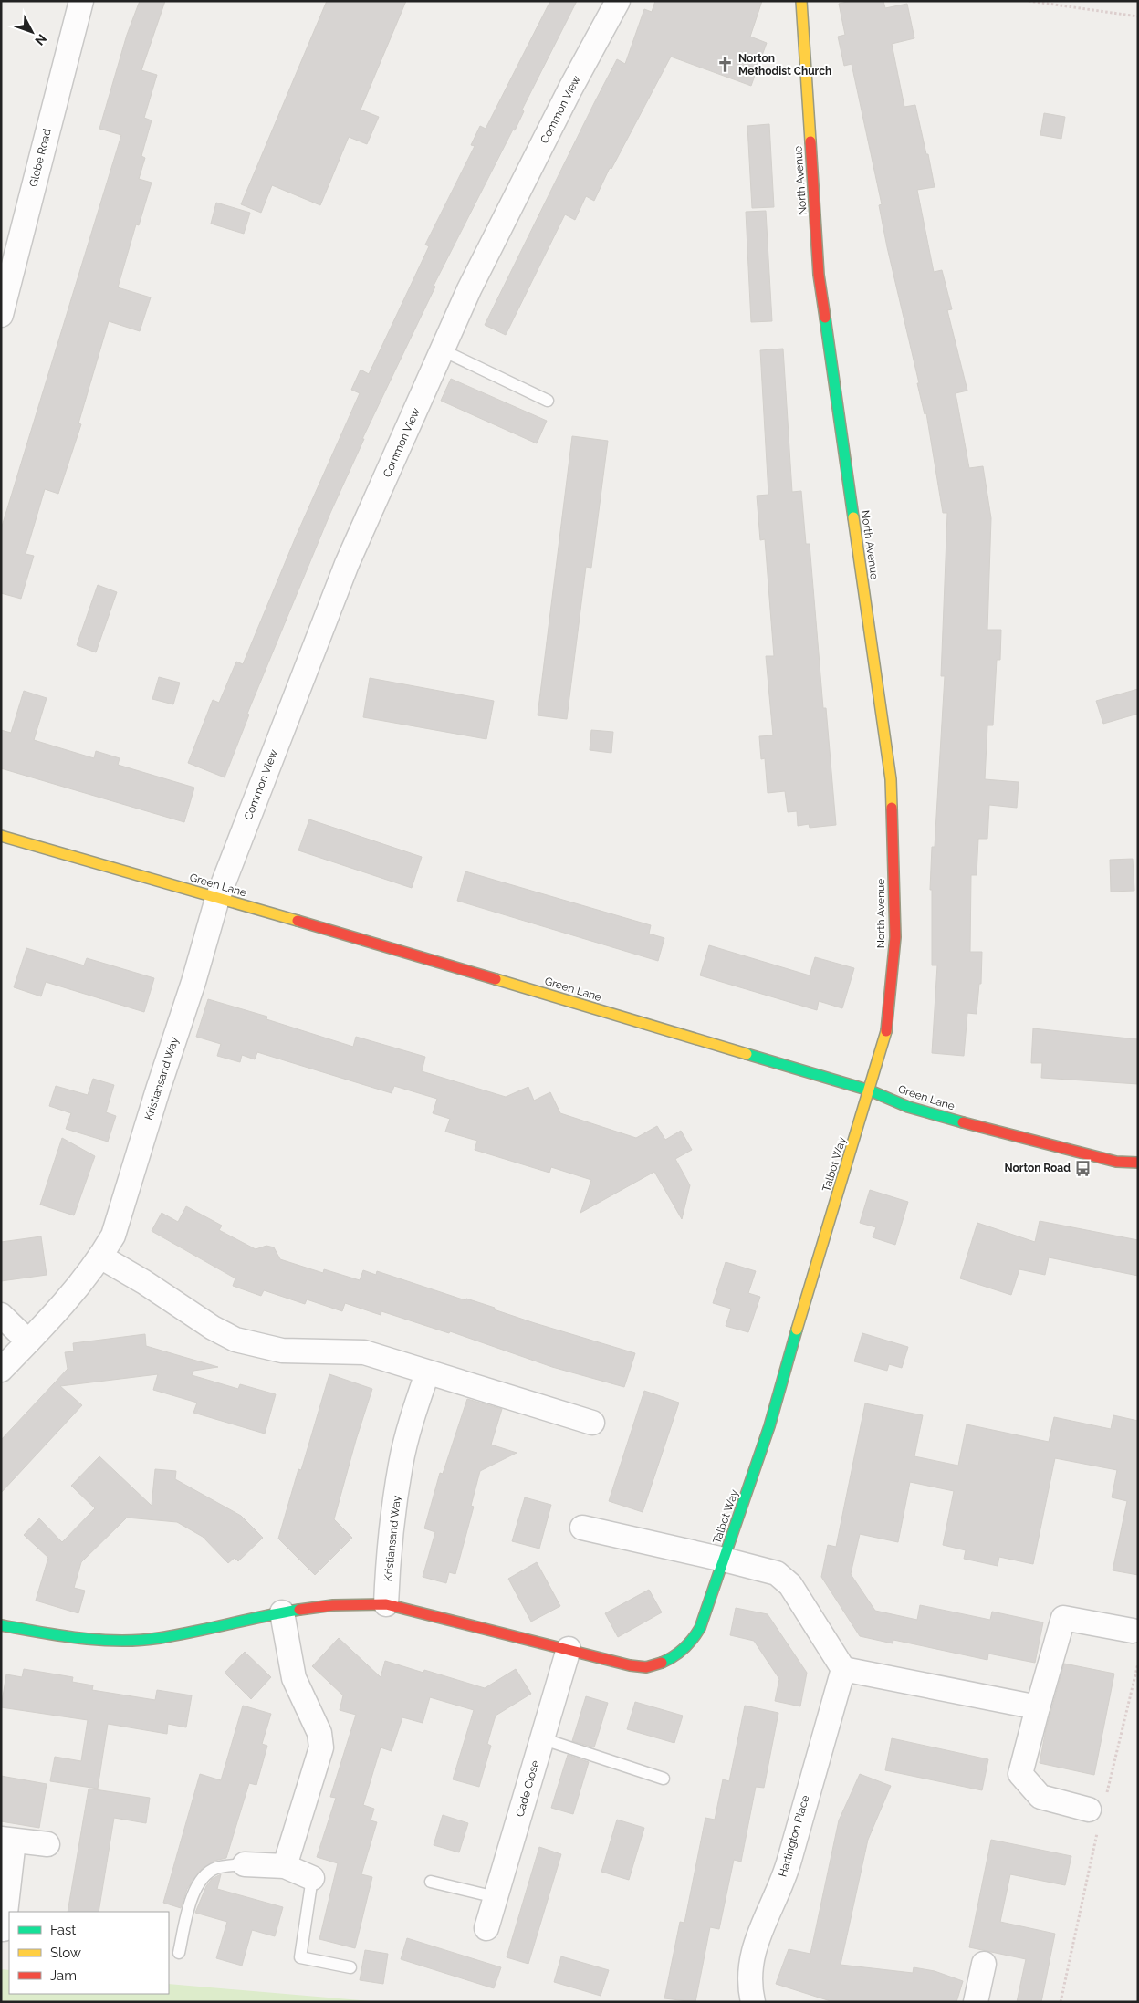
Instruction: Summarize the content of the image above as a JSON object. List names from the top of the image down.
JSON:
{
  "streets": {
    "street": [
      "Common View",
      "Glebe Road",
      "North Avenue",
      "Green Lane",
      "Kristiansand Way",
      "Talbot Way",
      "Cade Close",
      "Hartington Place"
    ]
  },
  "crossings": [
    ["Common View", "Green Lane"],
    ["Common View", "Kristiansand Way"],
    ["North Avenue", "Green Lane"],
    ["North Avenue", "Talbot Way"],
    ["Green Lane", "Kristiansand Way"],
    ["Green Lane", "Talbot Way"],
    ["Kristiansand Way", "Talbot Way"],
    ["Talbot Way", "Cade Close"]
  ],
  "places": {
    "church": ["Norton Methodist Church"],
    "bus stop": ["Norton Road"]
  },
  "legend": ["Fast", "Slow", "Jam"],
  "north": "bottom right"
}
